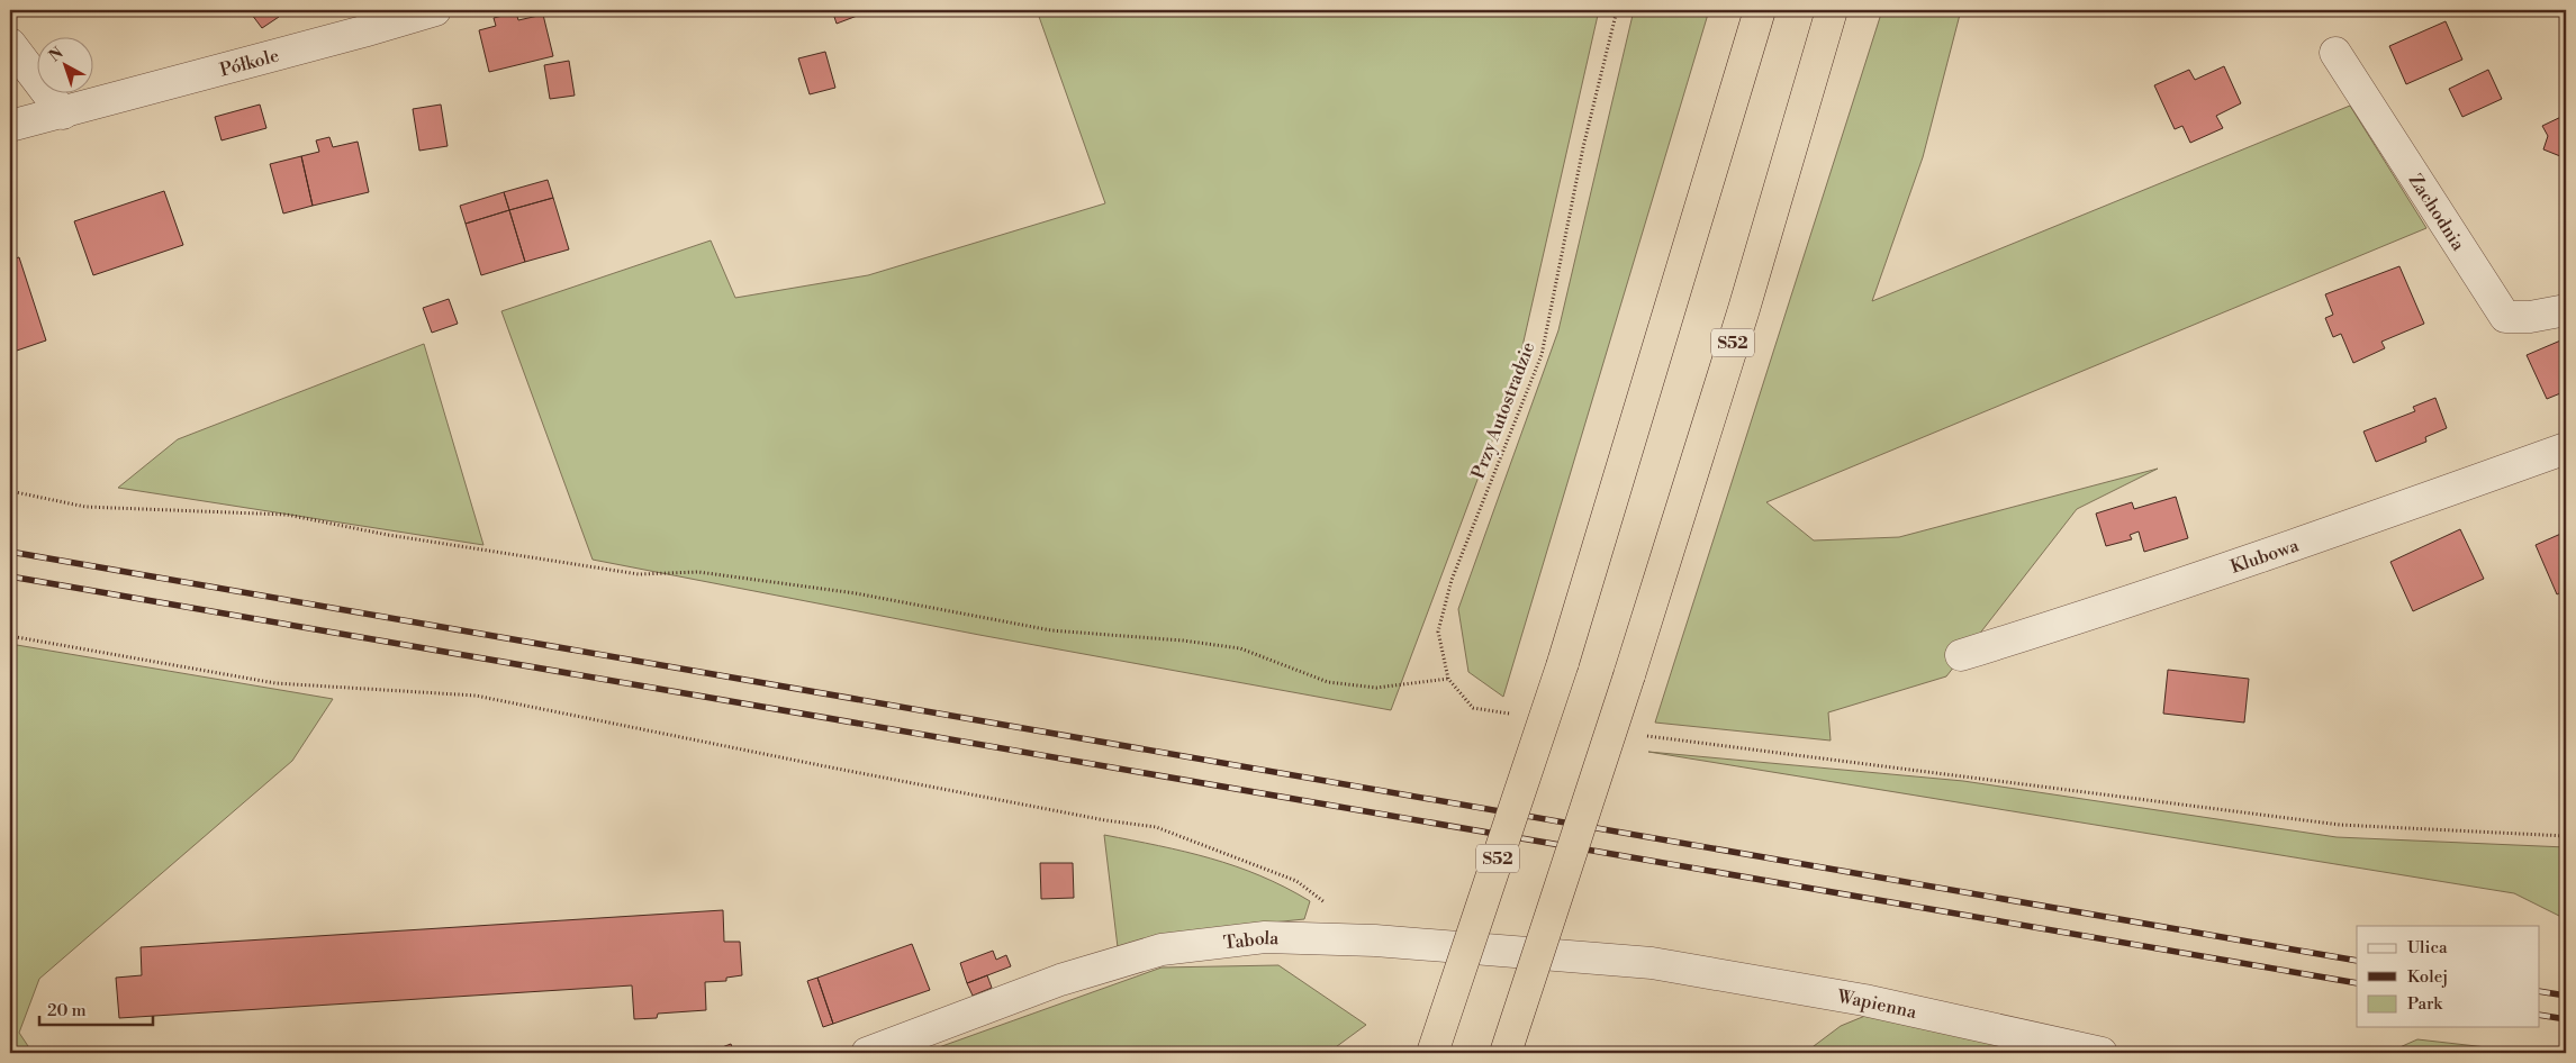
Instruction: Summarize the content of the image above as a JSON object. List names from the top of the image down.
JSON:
{
  "streets": {
    "highway": ["S52"],
    "street": [
      "Półkole",
      "Zachodnia",
      "Klubowa",
      "Tabola",
      "Wapienna"
    ],
    "path": ["Przy Autostradzie"]
  },
  "crossings": [
    ["Tabola", "Wapienna"]
  ],
  "legend": ["Ulica", "Kolej", "Park"],
  "scale_bar": "20 m",
  "north": "top left"
}
